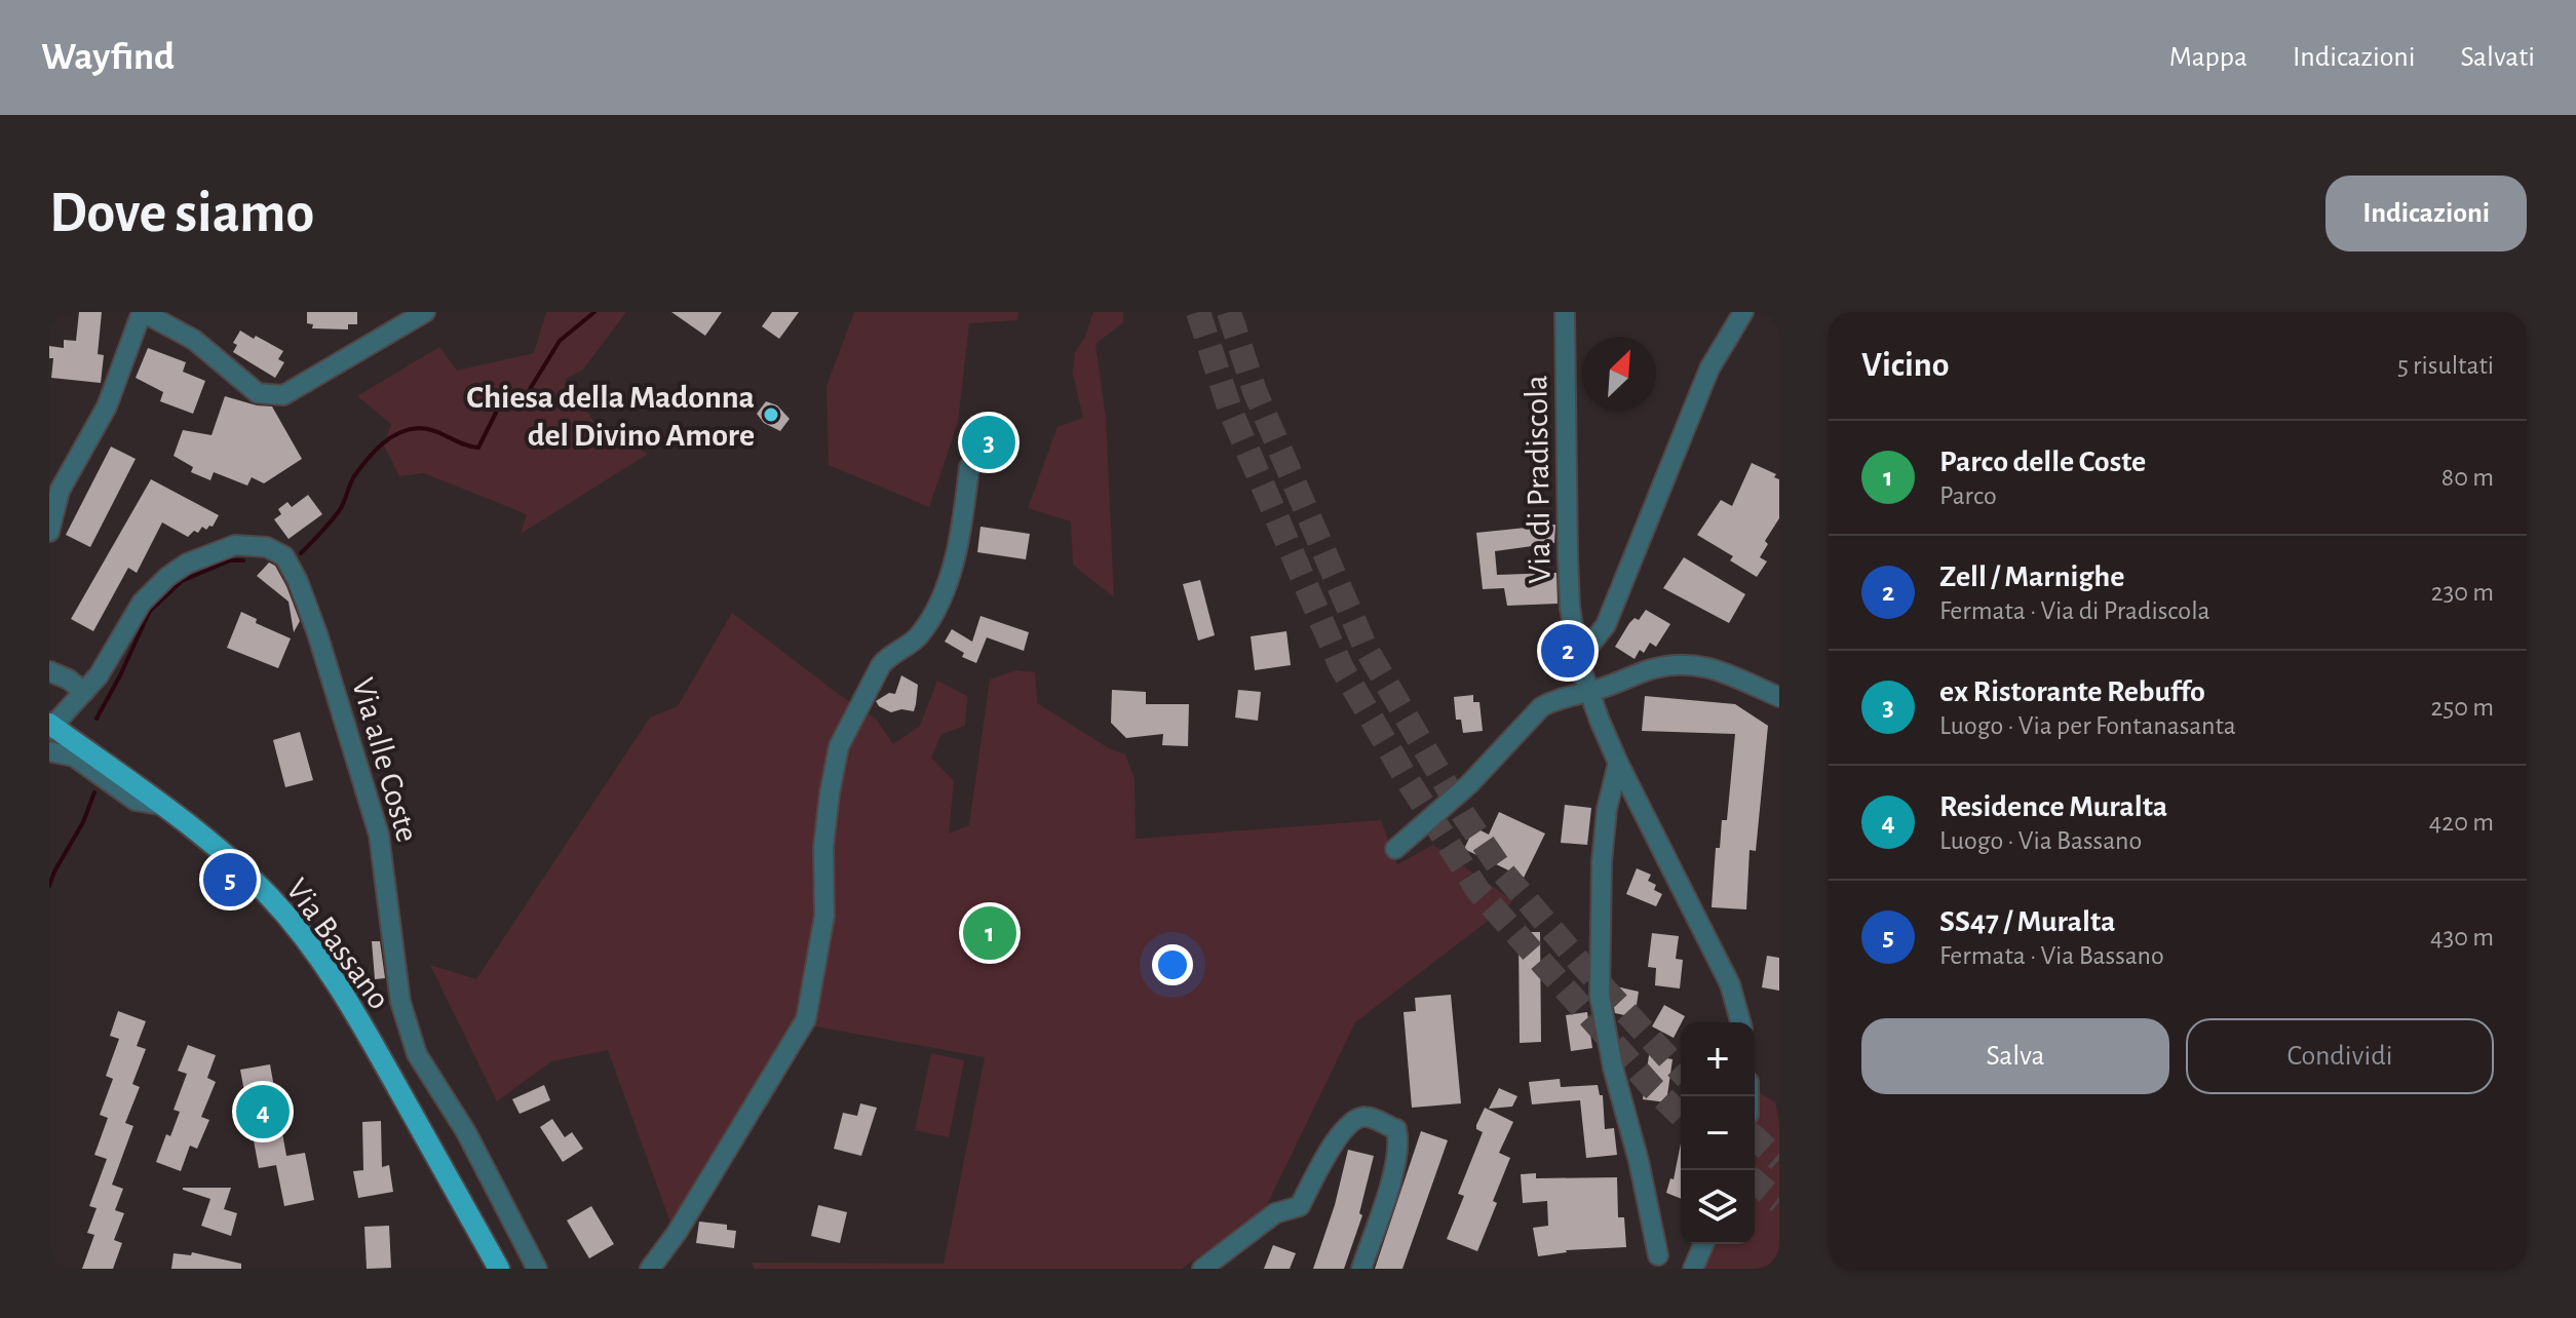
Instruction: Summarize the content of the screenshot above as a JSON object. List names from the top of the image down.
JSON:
{
  "streets": {
    "main road": ["Via Bassano"],
    "street": ["Via di Pradiscola", "Via alle Coste"]
  },
  "crossings": [
    ["Via alle Coste", "Via Bassano"]
  ],
  "places": ["Chiesa della Madonna del Divino Amore"],
  "north": "top right",
  "page": {
    "header": "Wayfind",
    "nav": ["Mappa", "Indicazioni", "Salvati"],
    "buttons": [
      "Indicazioni",
      ["Salva", "Condividi"]
    ],
    "title": "Dove siamo",
    "heading": ["Vicino", "5 risultati"],
    "pins": [
      "3",
      "2",
      "5",
      "1",
      "4"
    ],
    "list": [
      {
        "mark": "1",
        "name": "Parco delle Coste",
        "note": "Parco",
        "value": "80 m"
      },
      {
        "mark": "2",
        "name": "Zell / Marnighe",
        "note": "Fermata · Via di Pradiscola",
        "value": "230 m"
      },
      {
        "mark": "3",
        "name": "ex Ristorante Rebuffo",
        "note": "Luogo · Via per Fontanasanta",
        "value": "250 m"
      },
      {
        "mark": "4",
        "name": "Residence Muralta",
        "note": "Luogo · Via Bassano",
        "value": "420 m"
      },
      {
        "mark": "5",
        "name": "SS47 / Muralta",
        "note": "Fermata · Via Bassano",
        "value": "430 m"
      }
    ],
    "map_buttons": ["+", "−"]
  }
}
